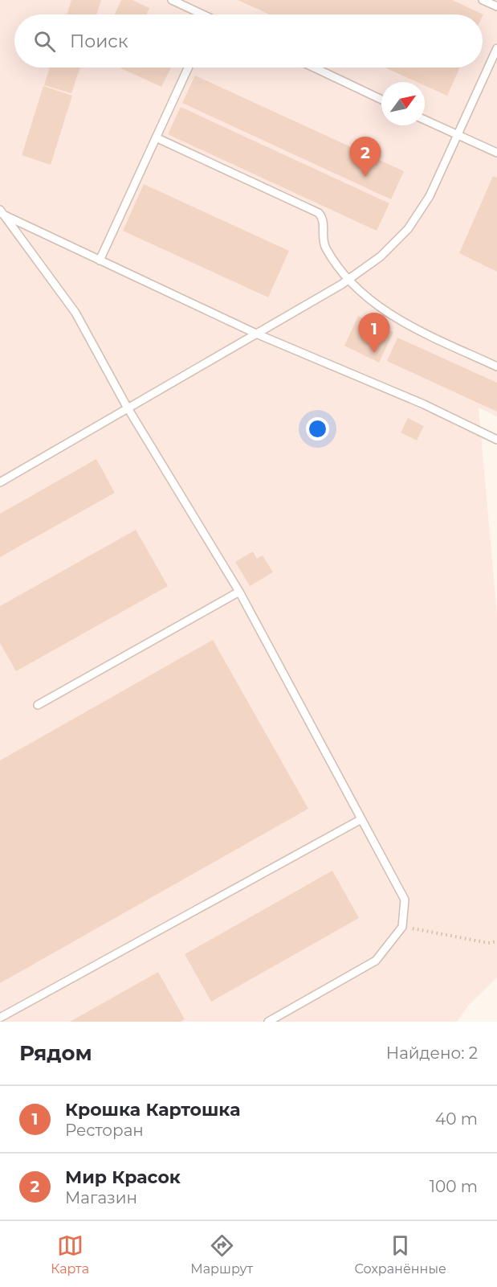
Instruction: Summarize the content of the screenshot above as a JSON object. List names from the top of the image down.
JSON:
{
  "north": "top right",
  "page": {
    "search": "Поиск",
    "pins": ["2", "1"],
    "heading": ["Рядом", "Найдено: 2"],
    "list": [
      {
        "mark": "1",
        "name": "Крошка Картошка",
        "note": "Ресторан",
        "value": "40 m"
      },
      {
        "mark": "2",
        "name": "Мир Красок",
        "note": "Магазин",
        "value": "100 m"
      }
    ],
    "nav": ["Карта", "Маршрут", "Сохранённые"]
  }
}
